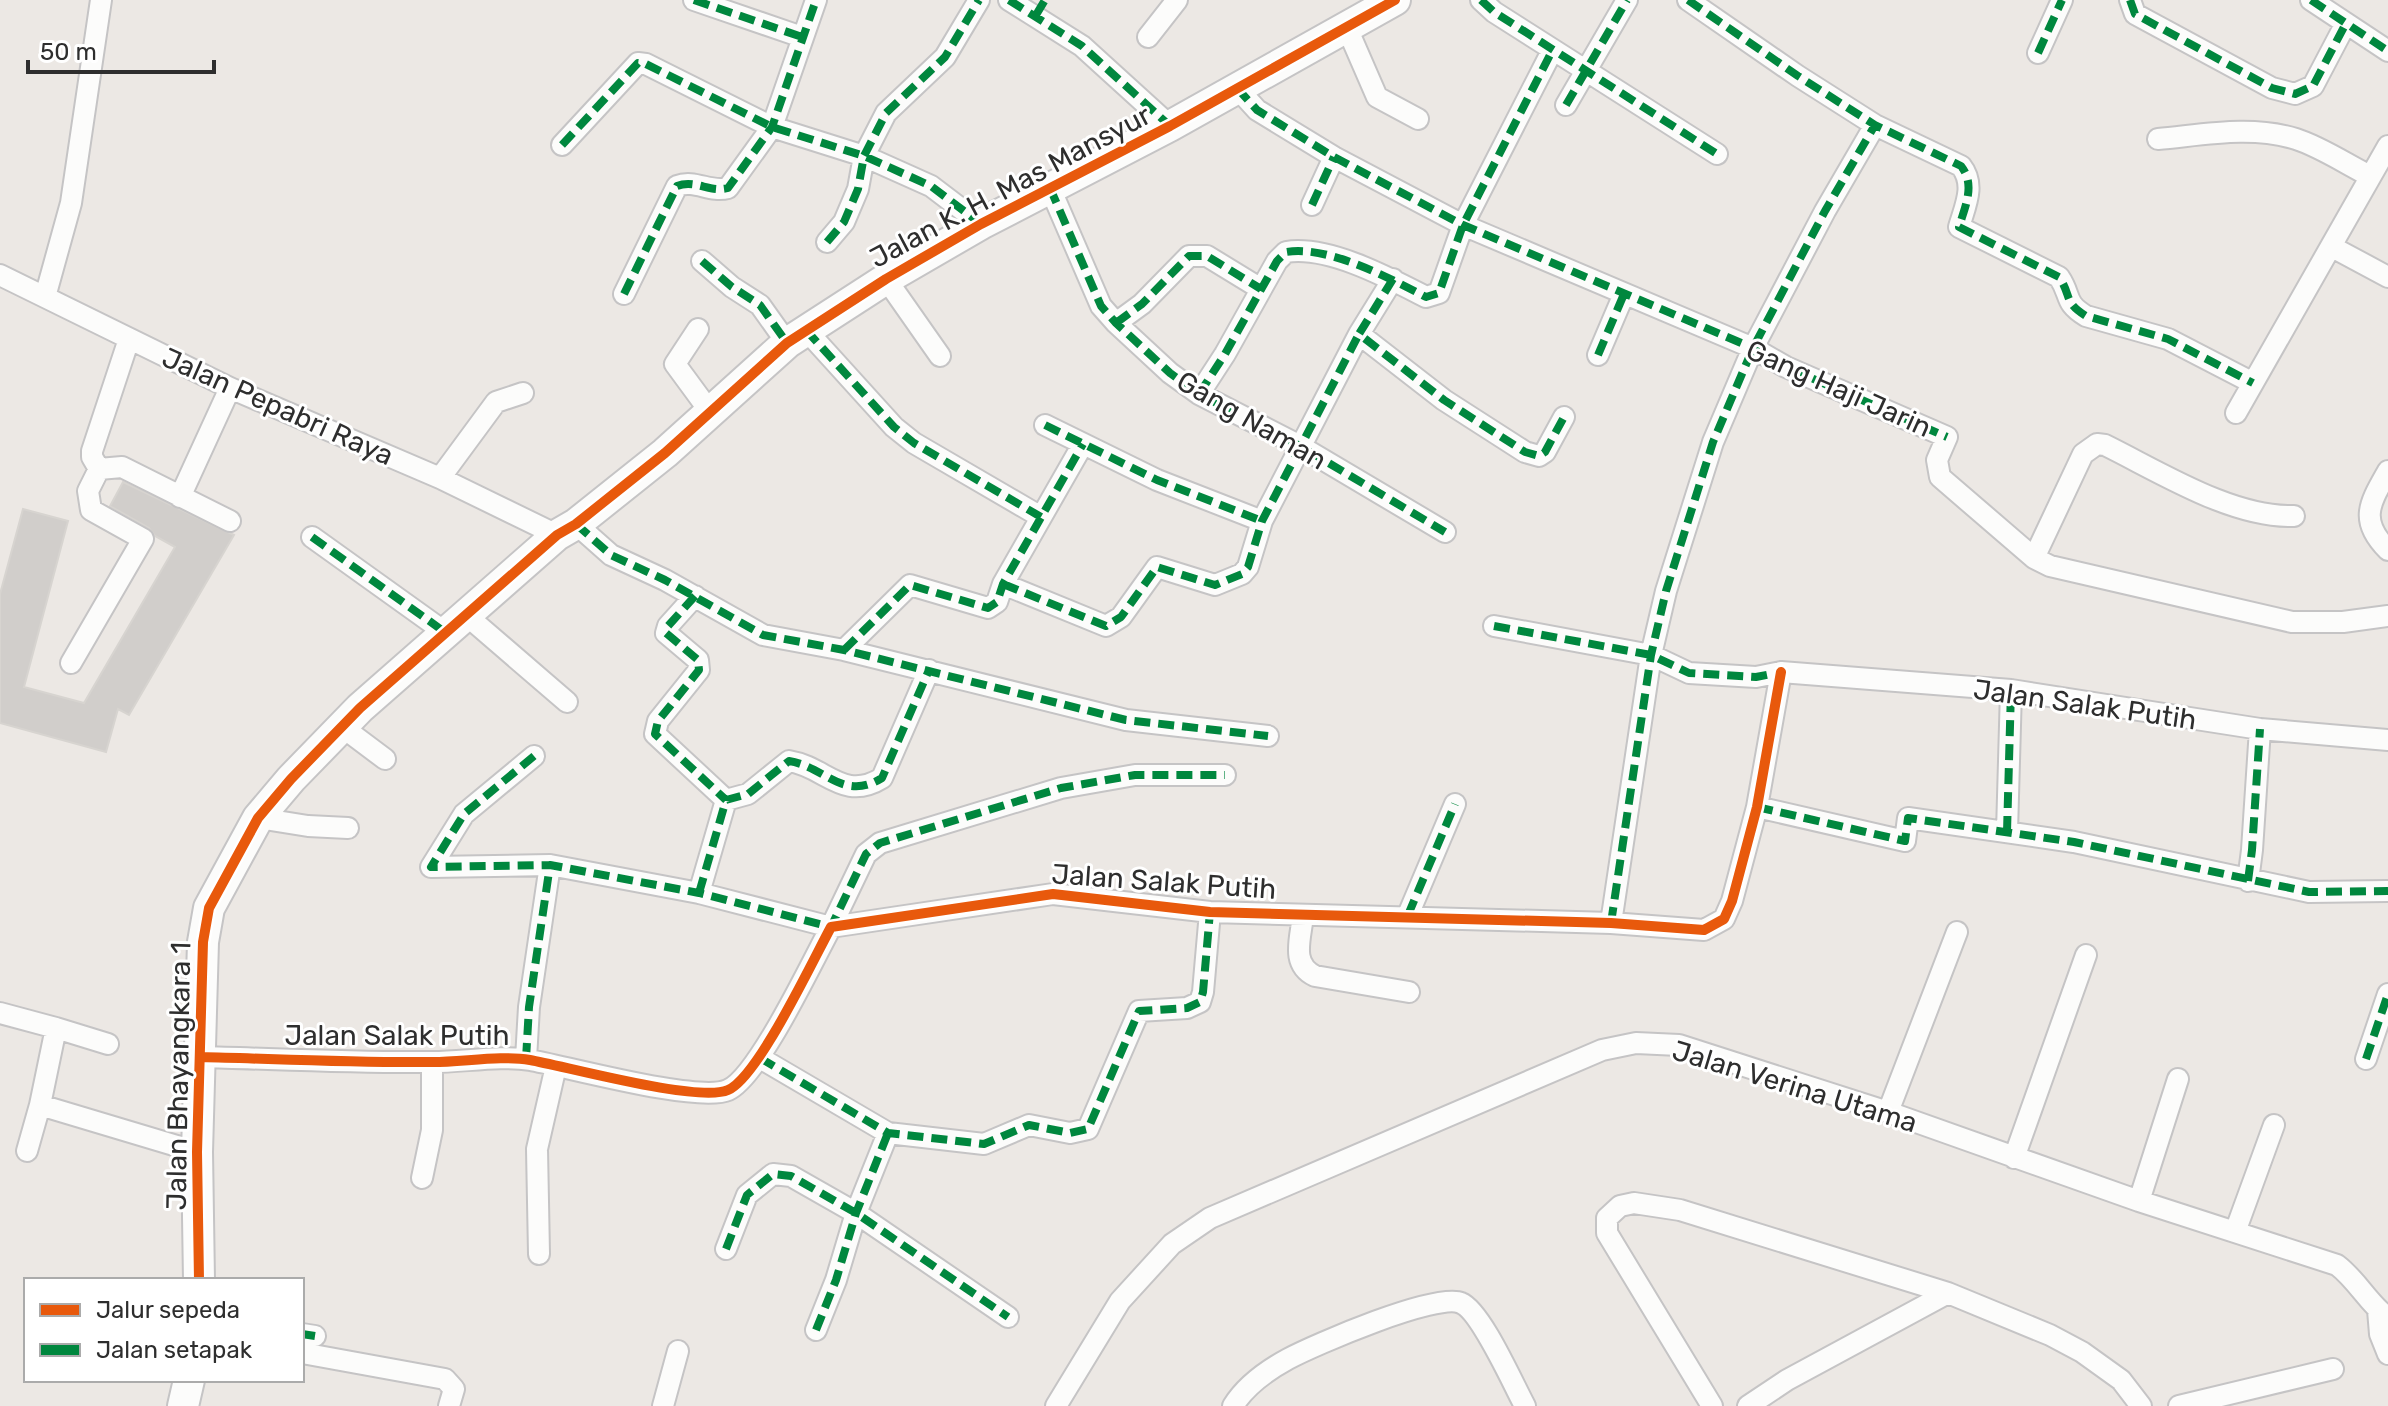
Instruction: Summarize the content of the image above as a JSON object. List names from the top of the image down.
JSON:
{
  "streets": {
    "street": [
      "Jalan K. H. Mas Mansyur",
      "Gang Haji Jarin",
      "Jalan Pepabri Raya",
      "Gang Naman",
      "Jalan Salak Putih",
      "Jalan Bhayangkara 1",
      "Jalan Verina Utama"
    ]
  },
  "crossings": [
    ["Jalan K. H. Mas Mansyur", "Gang Haji Jarin"],
    ["Jalan K. H. Mas Mansyur", "Jalan Pepabri Raya"],
    ["Jalan K. H. Mas Mansyur", "Gang Naman"],
    ["Jalan K. H. Mas Mansyur", "Jalan Bhayangkara 1"],
    ["Jalan Pepabri Raya", "Jalan Bhayangkara 1"],
    ["Jalan Salak Putih", "Jalan Bhayangkara 1"]
  ],
  "legend": ["Jalur sepeda", "Jalan setapak"],
  "scale_bar": "50 m"
}
